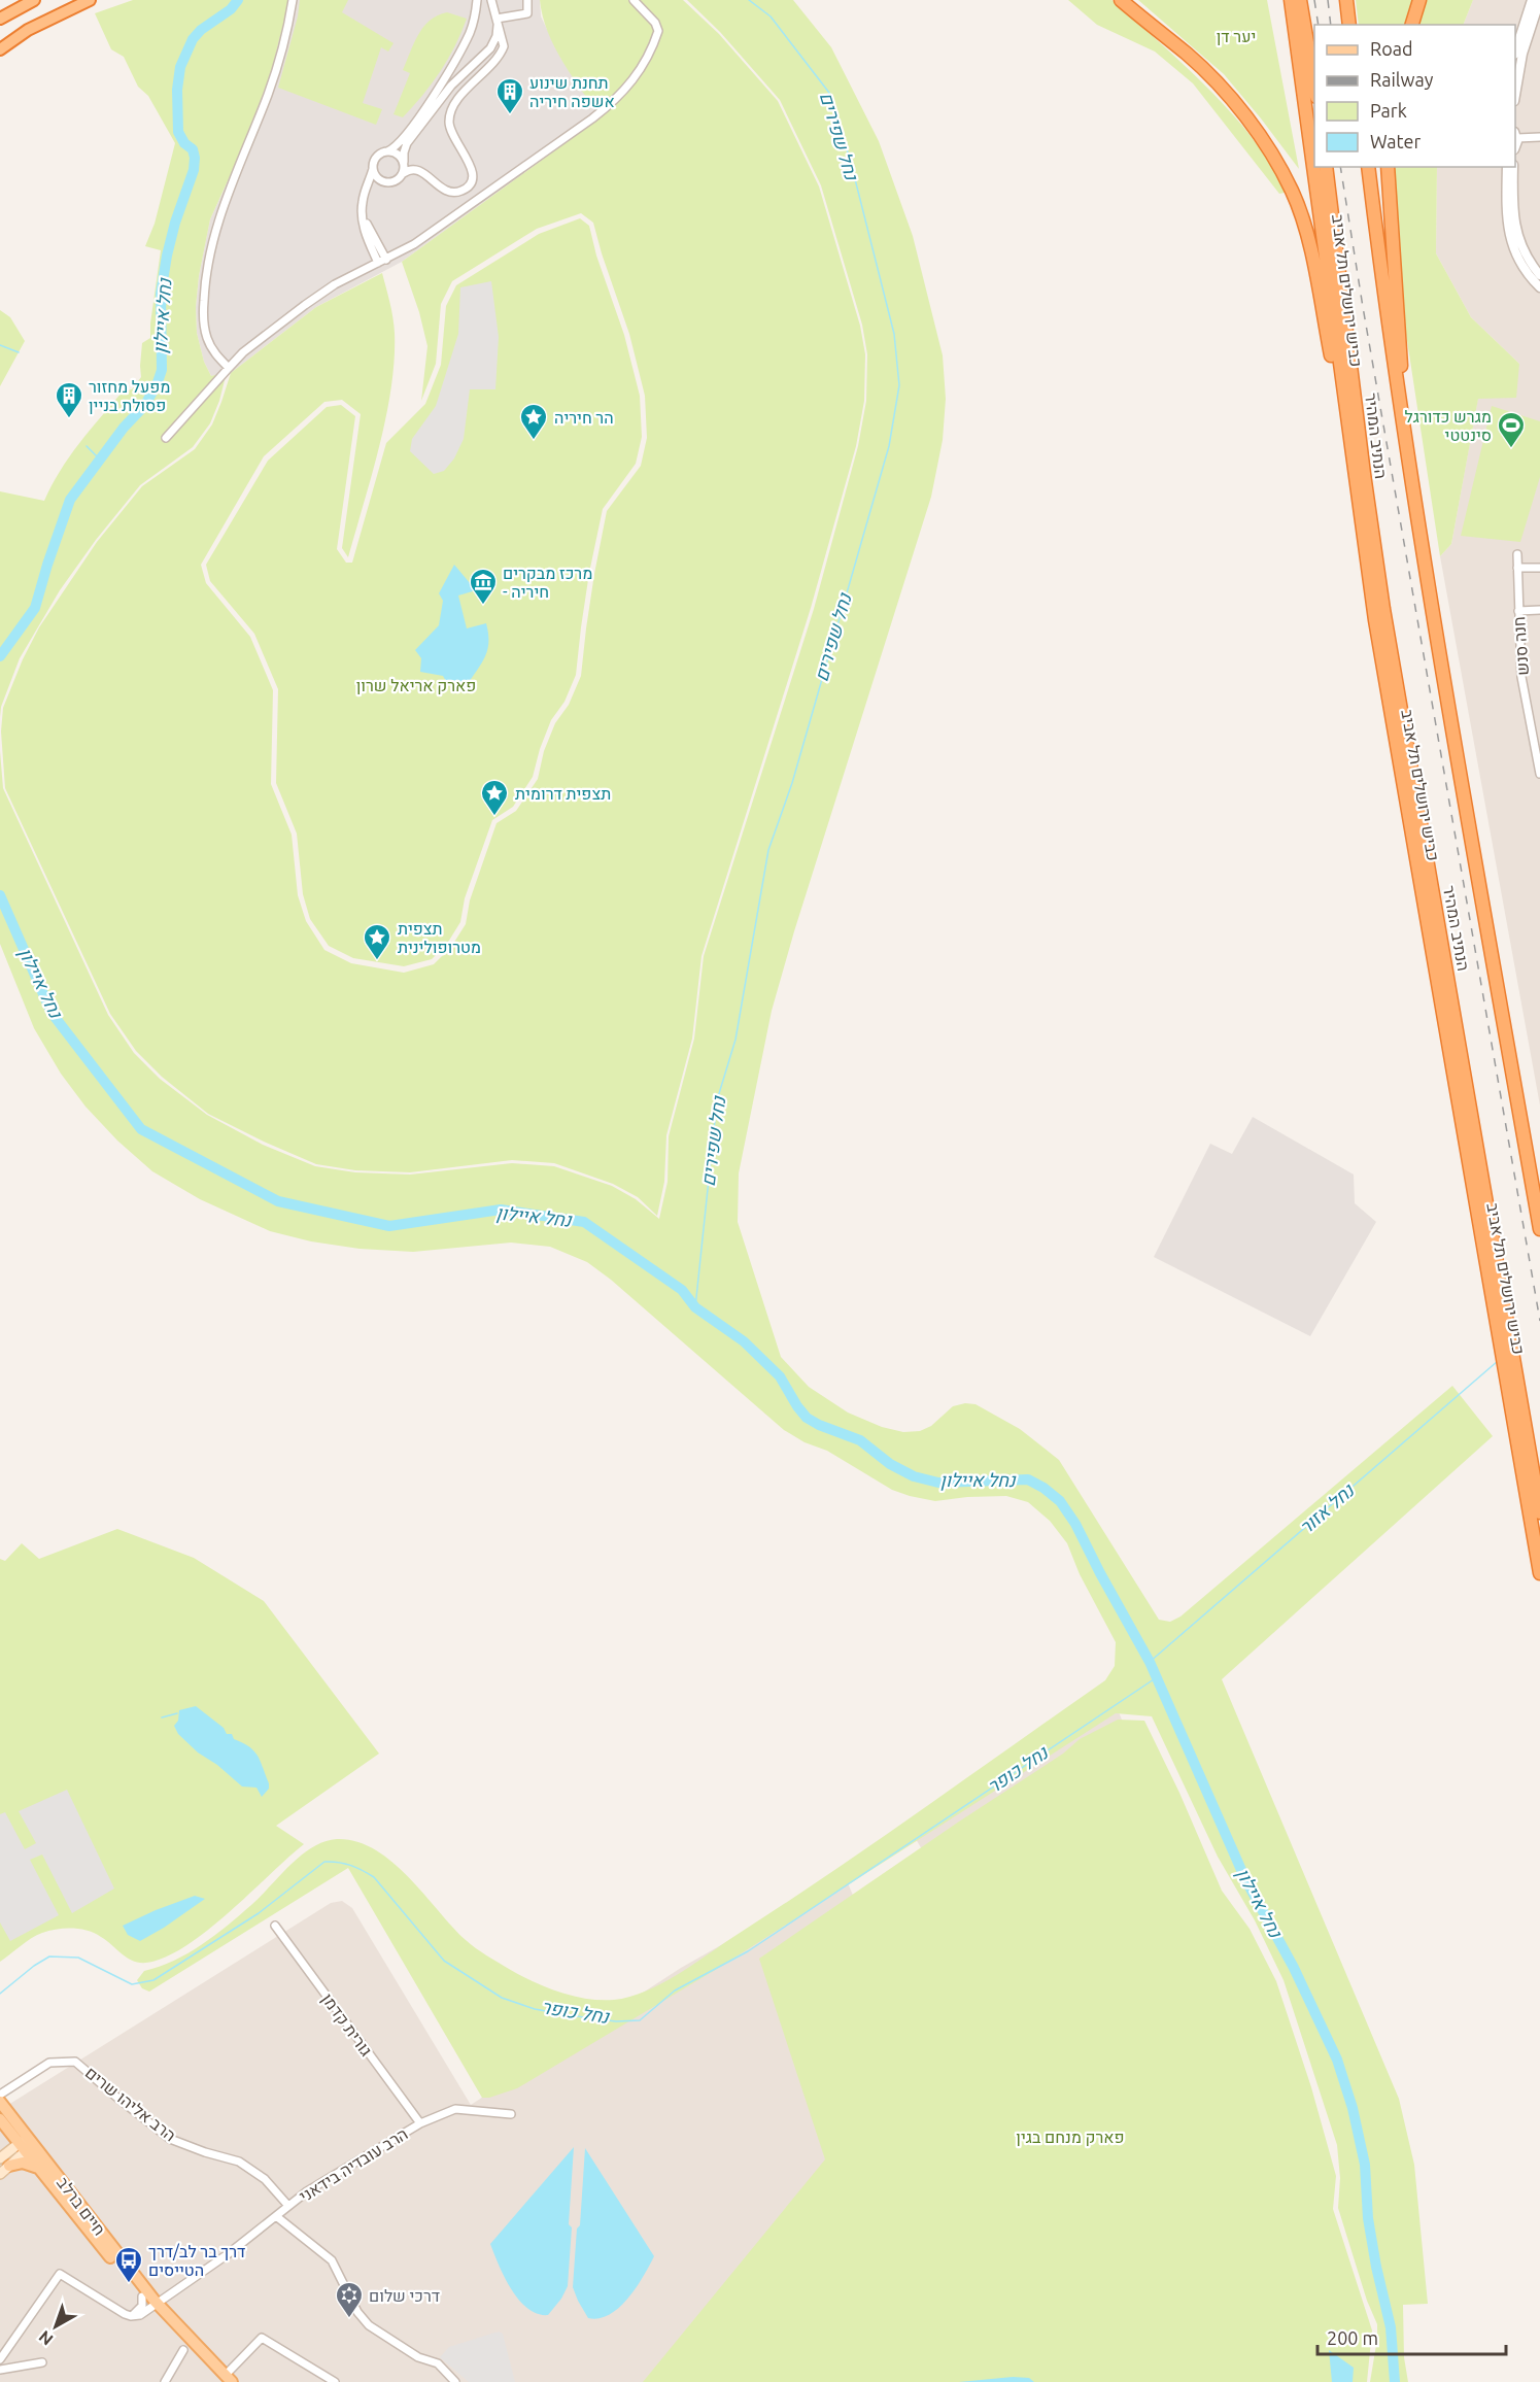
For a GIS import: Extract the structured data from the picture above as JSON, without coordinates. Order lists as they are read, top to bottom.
{
  "streets": {
    "highway": ["כביש ירושלים תל אביב", "הנתיב המהיר"],
    "main road": ["חיים ברלב"],
    "street": [
      "חנה סנש",
      "גורית קדמן",
      "הרב אליהו שרים",
      "הרב עובדיה בידאני"
    ]
  },
  "crossings": [
    ["גורית קדמן", "הרב עובדיה בידאני"],
    ["הרב אליהו שרים", "הרב עובדיה בידאני"],
    ["הרב עובדיה בידאני", "חיים ברלב"]
  ],
  "water": [
    "נחל שפירים",
    "נחל איילון",
    "נחל אזור",
    "נחל כופר"
  ],
  "parks": ["יער דן", "פארק אריאל שרון", "פארק מנחם בגין"],
  "places": {
    "building": ["תחנת שינוע אשפה חיריה", "מפעל מחזור פסולת בניין"],
    "place": ["הר חיריה", "תצפית דרומית", "תצפית מטרופולינית"],
    "sports": ["מגרש כדורגל סינטטי"],
    "museum": ["מרכז מבקרים - חיריה"],
    "bus stop": ["דרך בר לב/דרך הטייסים"],
    "synagogue": ["דרכי שלום"]
  },
  "legend": [
    "Road",
    "Railway",
    "Park",
    "Water"
  ],
  "scale_bar": "200 m",
  "north": "bottom left"
}
